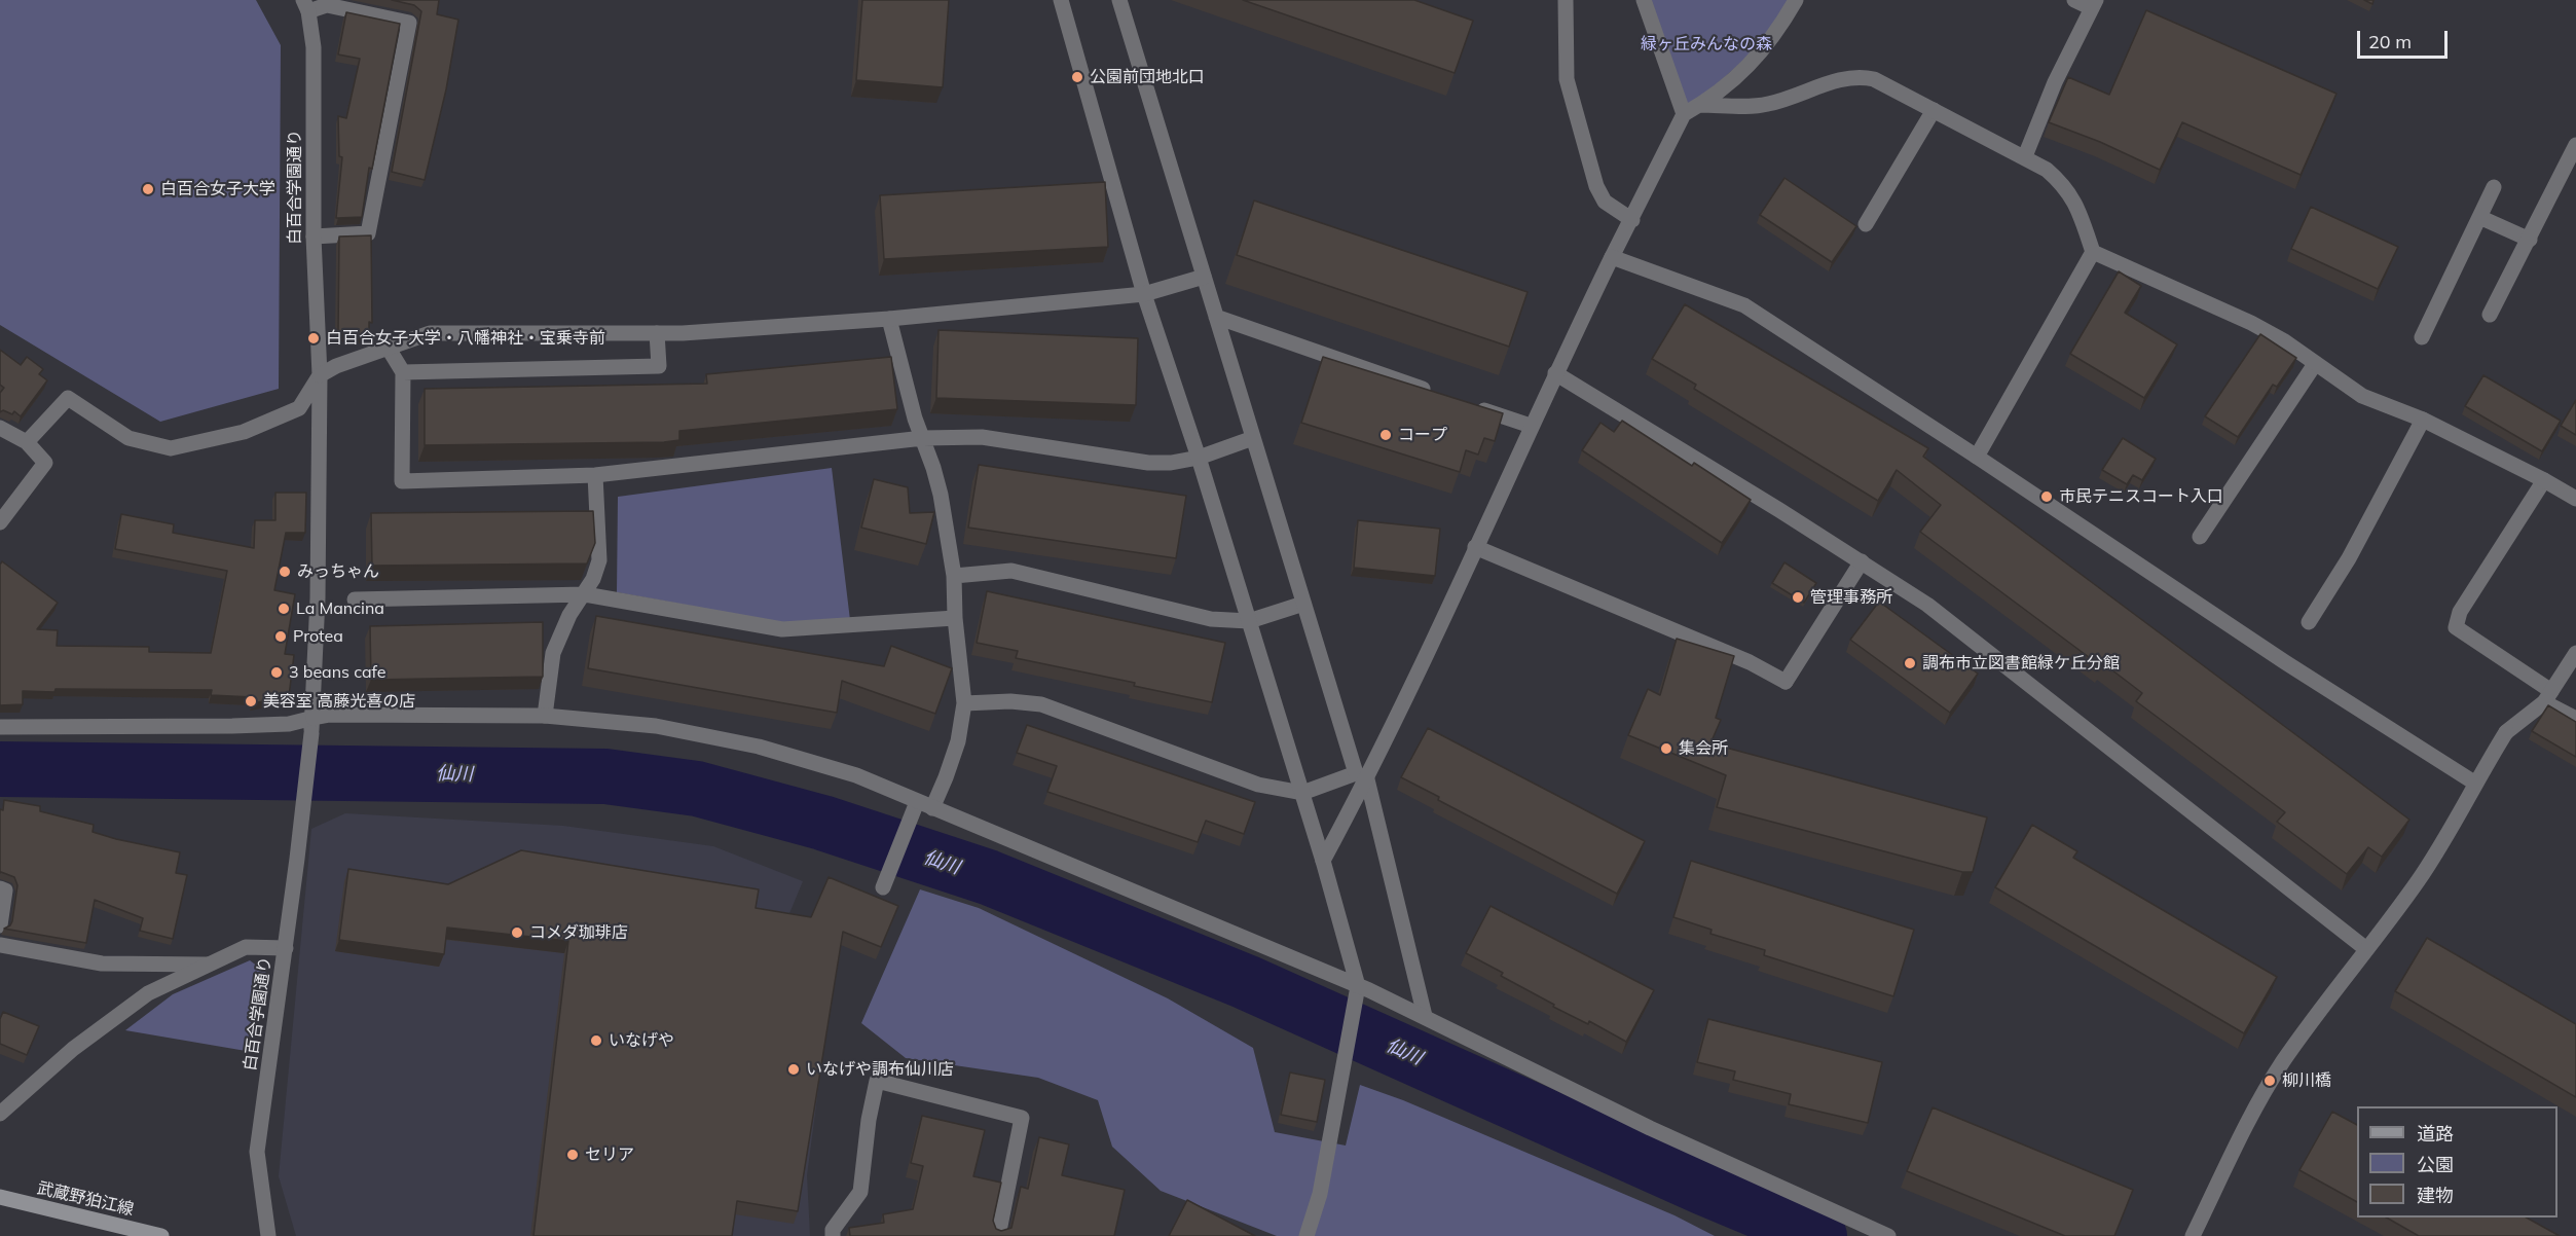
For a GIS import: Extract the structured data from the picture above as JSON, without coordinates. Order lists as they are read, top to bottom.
{
  "streets": {
    "main road": ["武蔵野狛江線"],
    "street": ["白百合学園通り"]
  },
  "water": ["仙川"],
  "parks": ["緑ヶ丘みんなの森"],
  "places": [
    "公園前団地北口",
    "白百合女子大学",
    "白百合女子大学・八幡神社・宝乗寺前",
    "コープ",
    "市民テニスコート入口",
    "みっちゃん",
    "管理事務所",
    "La Mancina",
    "Protea",
    "調布市立図書館緑ケ丘分館",
    "3 beans cafe",
    "美容室 高藤光喜の店",
    "集会所",
    "コメダ珈琲店",
    "いなげや",
    "いなげや調布仙川店",
    "柳川橋",
    "セリア"
  ],
  "legend": ["道路", "公園", "建物"],
  "scale_bar": "20 m"
}
